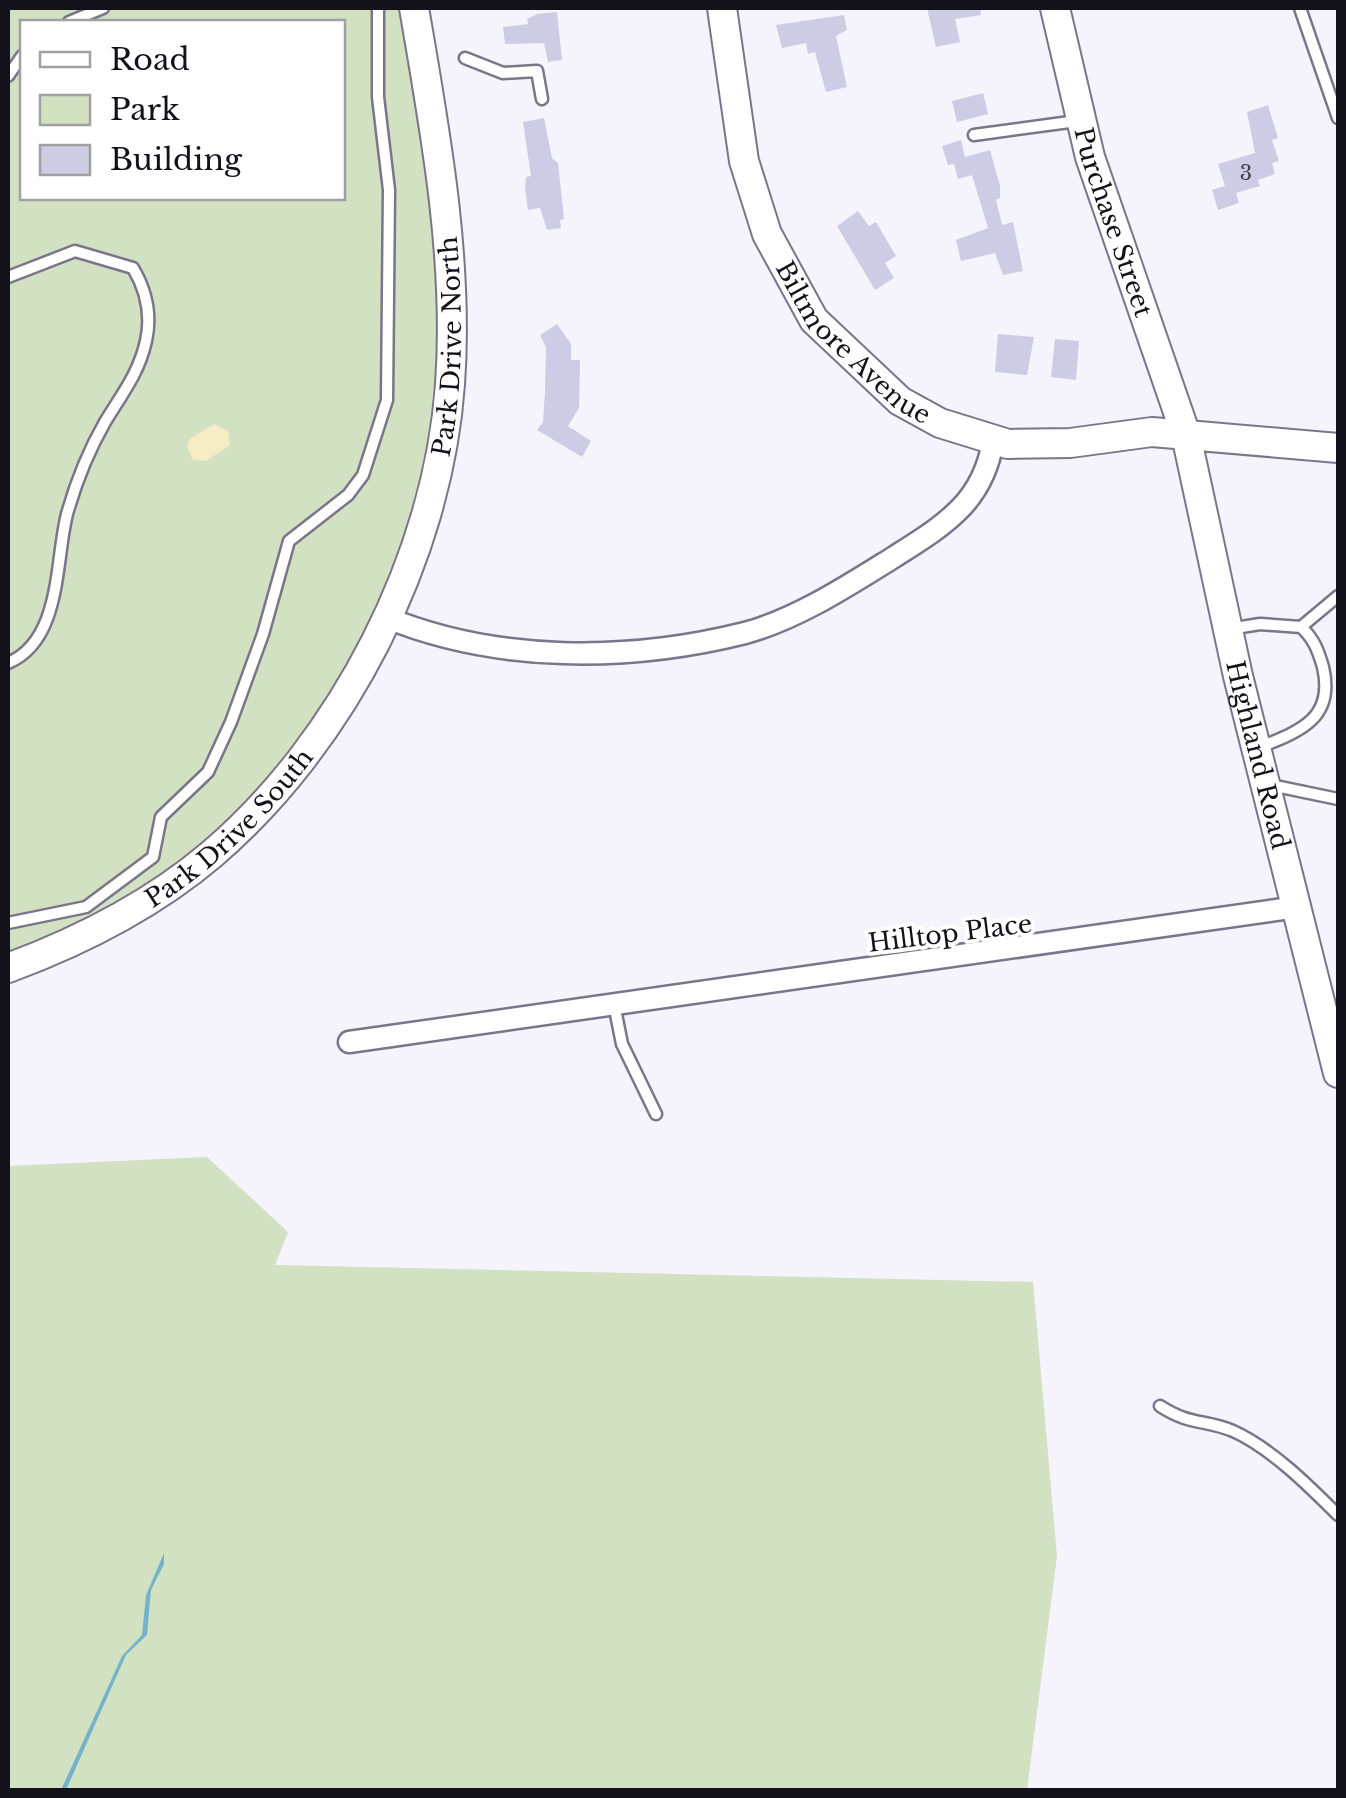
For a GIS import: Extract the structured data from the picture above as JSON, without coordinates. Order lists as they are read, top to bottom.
{
  "streets": {
    "street": [
      "Purchase Street",
      "Biltmore Avenue",
      "Park Drive North",
      "Highland Road",
      "Park Drive South",
      "Hilltop Place"
    ]
  },
  "crossings": [
    ["Purchase Street", "Biltmore Avenue"],
    ["Purchase Street", "Highland Road"],
    ["Biltmore Avenue", "Highland Road"],
    ["Park Drive North", "Park Drive South"],
    ["Highland Road", "Hilltop Place"]
  ],
  "house_numbers": ["3"],
  "legend": ["Road", "Park", "Building"]
}
